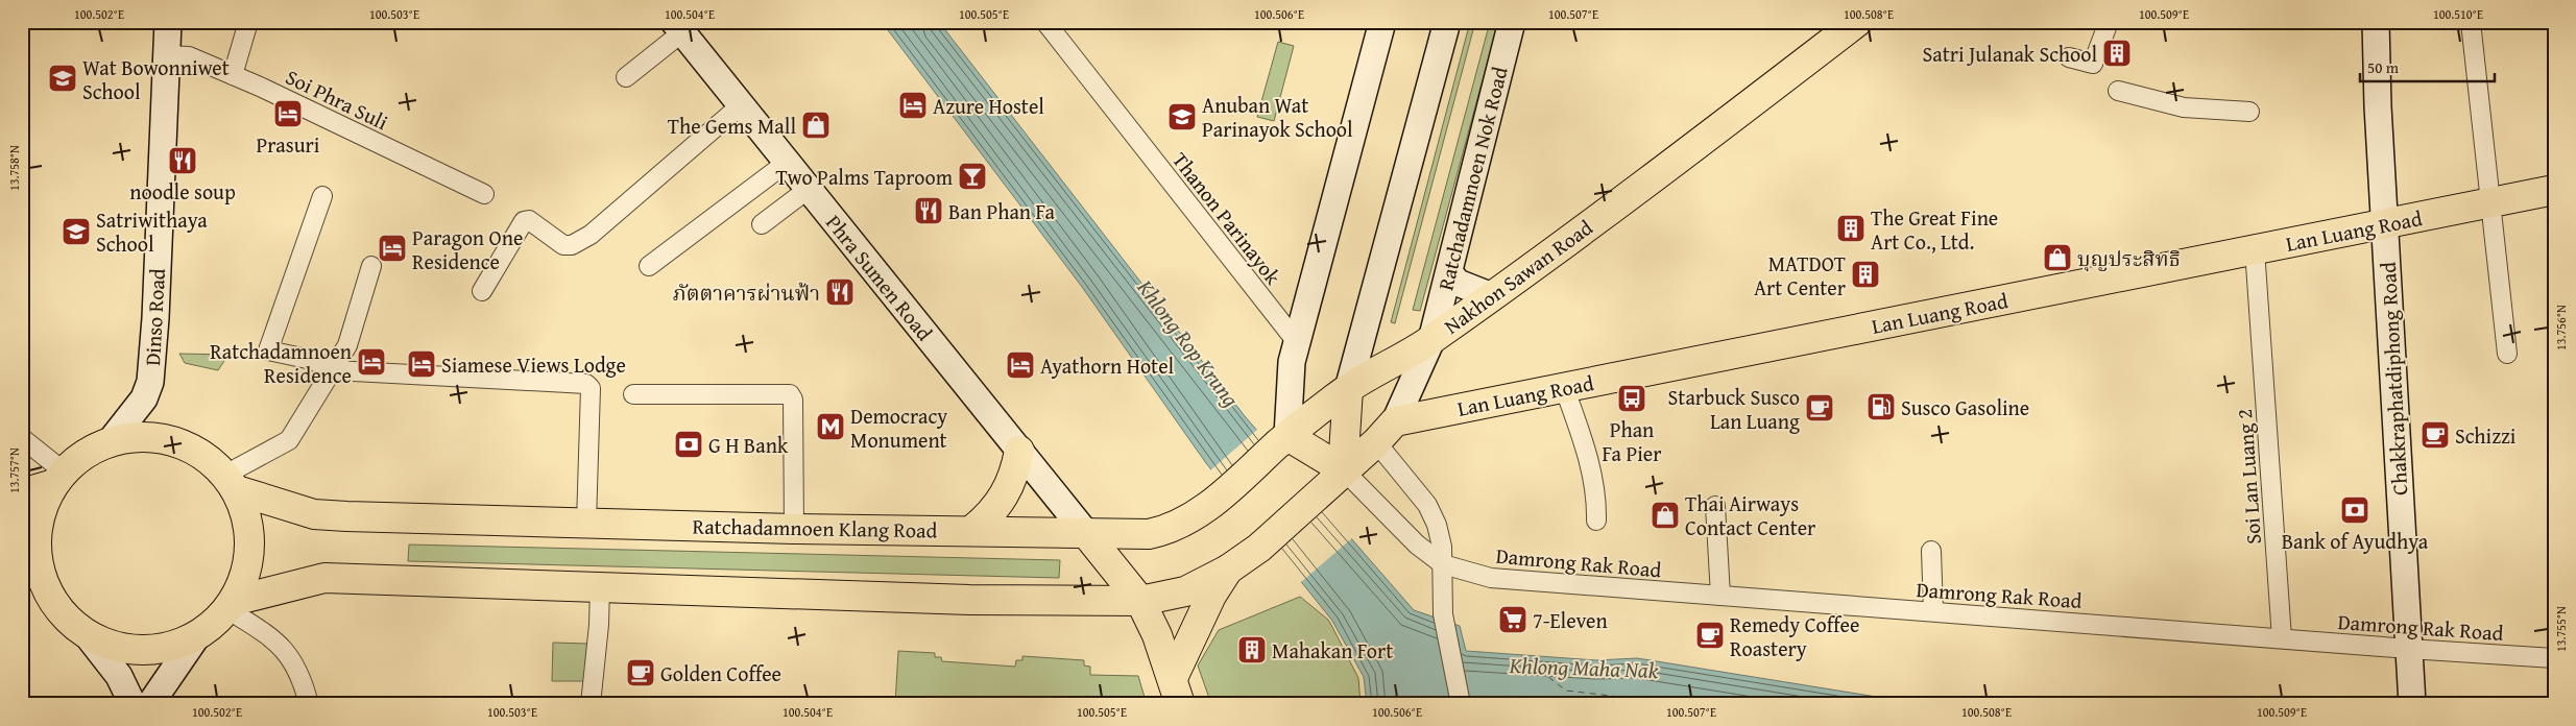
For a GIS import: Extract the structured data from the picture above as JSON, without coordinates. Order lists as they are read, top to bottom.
{
  "streets": {
    "main road": [
      "Ratchadamnoen Nok Road",
      "Lan Luang Road",
      "Nakhon Sawan Road",
      "Phra Sumen Road",
      "Dinso Road",
      "Chakkraphatdiphong Road",
      "Ratchadamnoen Klang Road"
    ],
    "street": [
      "Soi Phra Suli",
      "Thanon Parinayok",
      "Soi Lan Luang 2",
      "Damrong Rak Road"
    ]
  },
  "crossings": [
    ["Soi Phra Suli", "Dinso Road"],
    ["Ratchadamnoen Nok Road", "Lan Luang Road"],
    ["Ratchadamnoen Nok Road", "Nakhon Sawan Road"],
    ["Lan Luang Road", "Chakkraphatdiphong Road"],
    ["Lan Luang Road", "Soi Lan Luang 2"],
    ["Nakhon Sawan Road", "Ratchadamnoen Klang Road"],
    ["Phra Sumen Road", "Ratchadamnoen Klang Road"],
    ["Chakkraphatdiphong Road", "Damrong Rak Road"],
    ["Soi Lan Luang 2", "Damrong Rak Road"]
  ],
  "water": ["Khlong Rop Krung", "Khlong Maha Nak"],
  "places": {
    "building": [
      "Satri Julanak School",
      "The Great Fine Art Co., Ltd.",
      "MATDOT Art Center",
      "Mahakan Fort"
    ],
    "school or university": ["Wat Bowonniwet School", "Anuban Wat Parinayok School", "Satriwithaya School"],
    "hotel": [
      "Azure Hostel",
      "Prasuri",
      "Paragon One Residence",
      "Ratchadamnoen Residence",
      "Siamese Views Lodge",
      "Ayathorn Hotel"
    ],
    "shop": ["The Gems Mall", "บุญประสิทธิ", "Thai Airways Contact Center"],
    "restaurant": ["noodle soup", "Ban Phan Fa", "ภัตตาคารผ่านฟ้า"],
    "bar": ["Two Palms Taproom"],
    "bus stop": ["Phan Fa Pier"],
    "fuel station": ["Susco Gasoline"],
    "cafe": [
      "Starbuck Susco Lan Luang",
      "Schizzi",
      "Remedy Coffee Roastery",
      "Golden Coffee"
    ],
    "metro station": ["Democracy Monument"],
    "bank": ["G H Bank", "Bank of Ayudhya"],
    "supermarket": ["7-Eleven"]
  },
  "scale_bar": "50 m",
  "coordinates": [
    "100.502°E",
    "100.503°E",
    "100.504°E",
    "100.505°E",
    "100.506°E",
    "100.507°E",
    "100.508°E",
    "100.509°E",
    "100.510°E",
    "13.758°N",
    "13.756°N",
    "13.757°N",
    "13.755°N"
  ]
}
